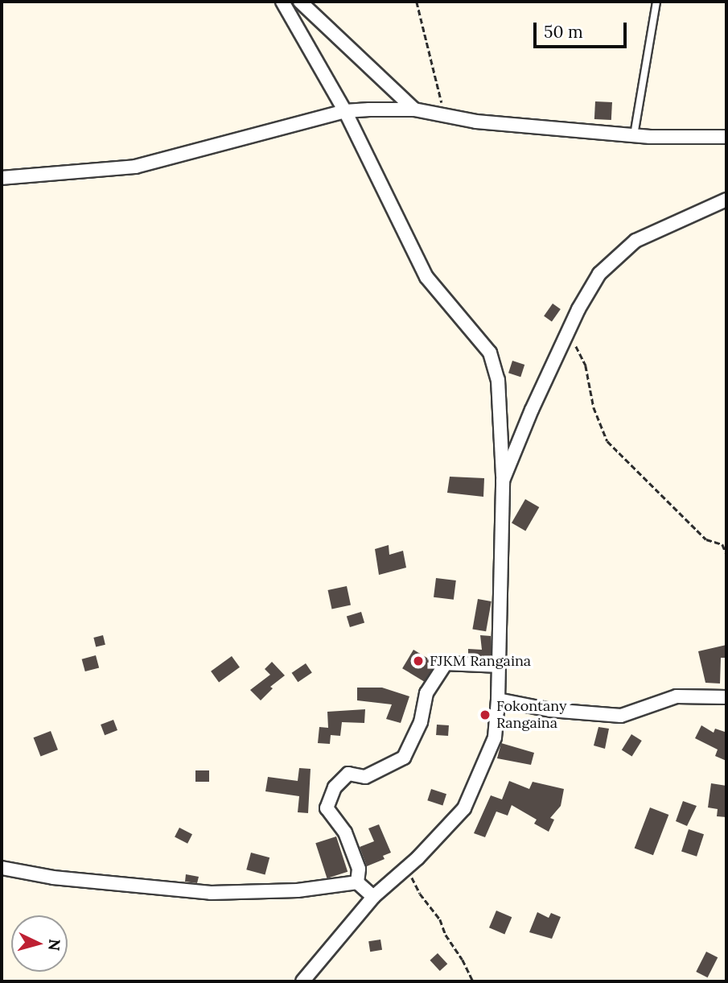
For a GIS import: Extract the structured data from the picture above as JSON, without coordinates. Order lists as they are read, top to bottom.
{
  "places": ["FJKM Rangaina", "Fokontany Rangaina"],
  "scale_bar": "50 m",
  "north": "right"
}
